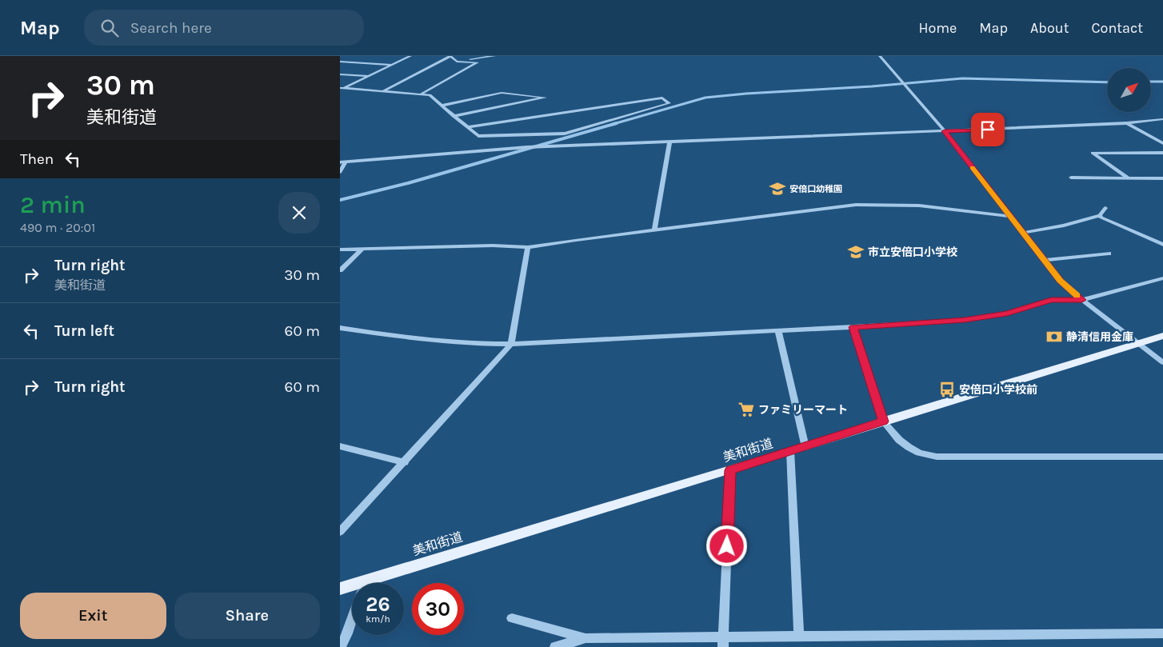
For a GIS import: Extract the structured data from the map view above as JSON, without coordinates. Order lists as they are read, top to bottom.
{
  "streets": {
    "main road": ["美和街道"]
  },
  "places": {
    "school or university": ["安倍口幼稚園", "市立安倍口小学校"],
    "bank": ["静清信用金庫"],
    "bus stop": ["安倍口小学校前"],
    "supermarket": ["ファミリーマート"]
  },
  "north": "top right",
  "page": {
    "header": "Map",
    "search": "Search here",
    "nav": [
      "Home",
      "Map",
      "About",
      "Contact"
    ],
    "turn": ["30 m", "美和街道"],
    "then": "Then",
    "heading": ["2 min", "490 m · 20:01"],
    "list": [
      {
        "name": "Turn right",
        "note": "美和街道",
        "value": "30 m"
      },
      {
        "name": "Turn left",
        "value": "60 m"
      },
      {
        "name": "Turn right",
        "value": "60 m"
      }
    ],
    "speed": "26 km/h",
    "limit": "30",
    "buttons": ["Exit", "Share"]
  }
}
